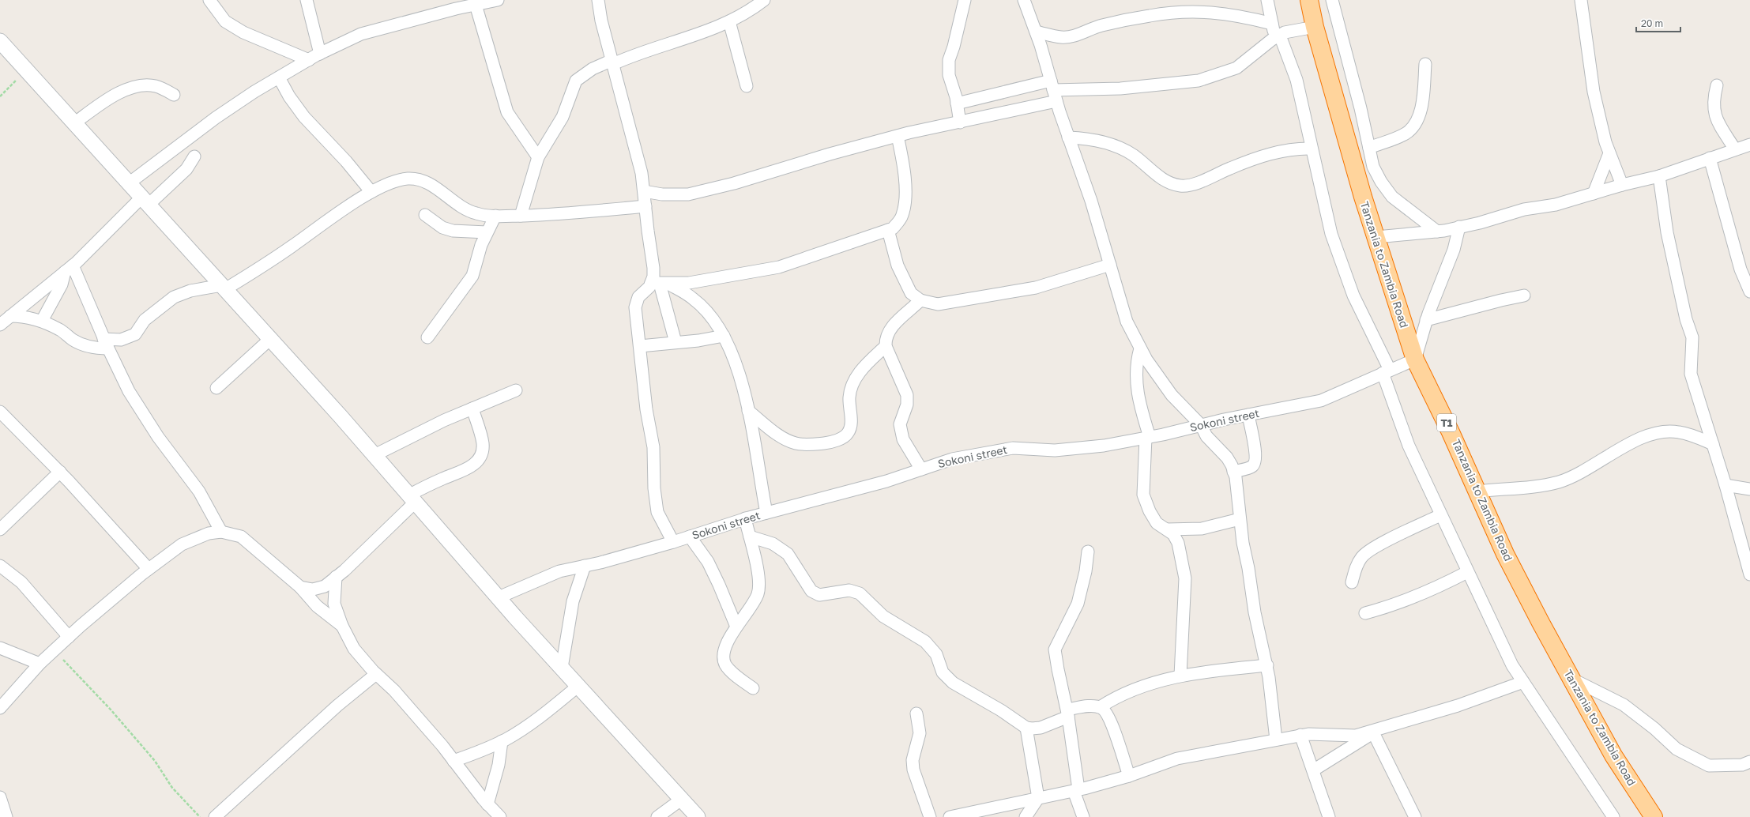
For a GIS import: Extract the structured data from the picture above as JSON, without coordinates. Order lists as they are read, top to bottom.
{
  "streets": {
    "highway": ["Tanzania to Zambia Road", "T1"],
    "street": ["Sokoni street"]
  },
  "crossings": [
    ["Tanzania to Zambia Road", "Sokoni street"]
  ],
  "scale_bar": "20 m"
}
